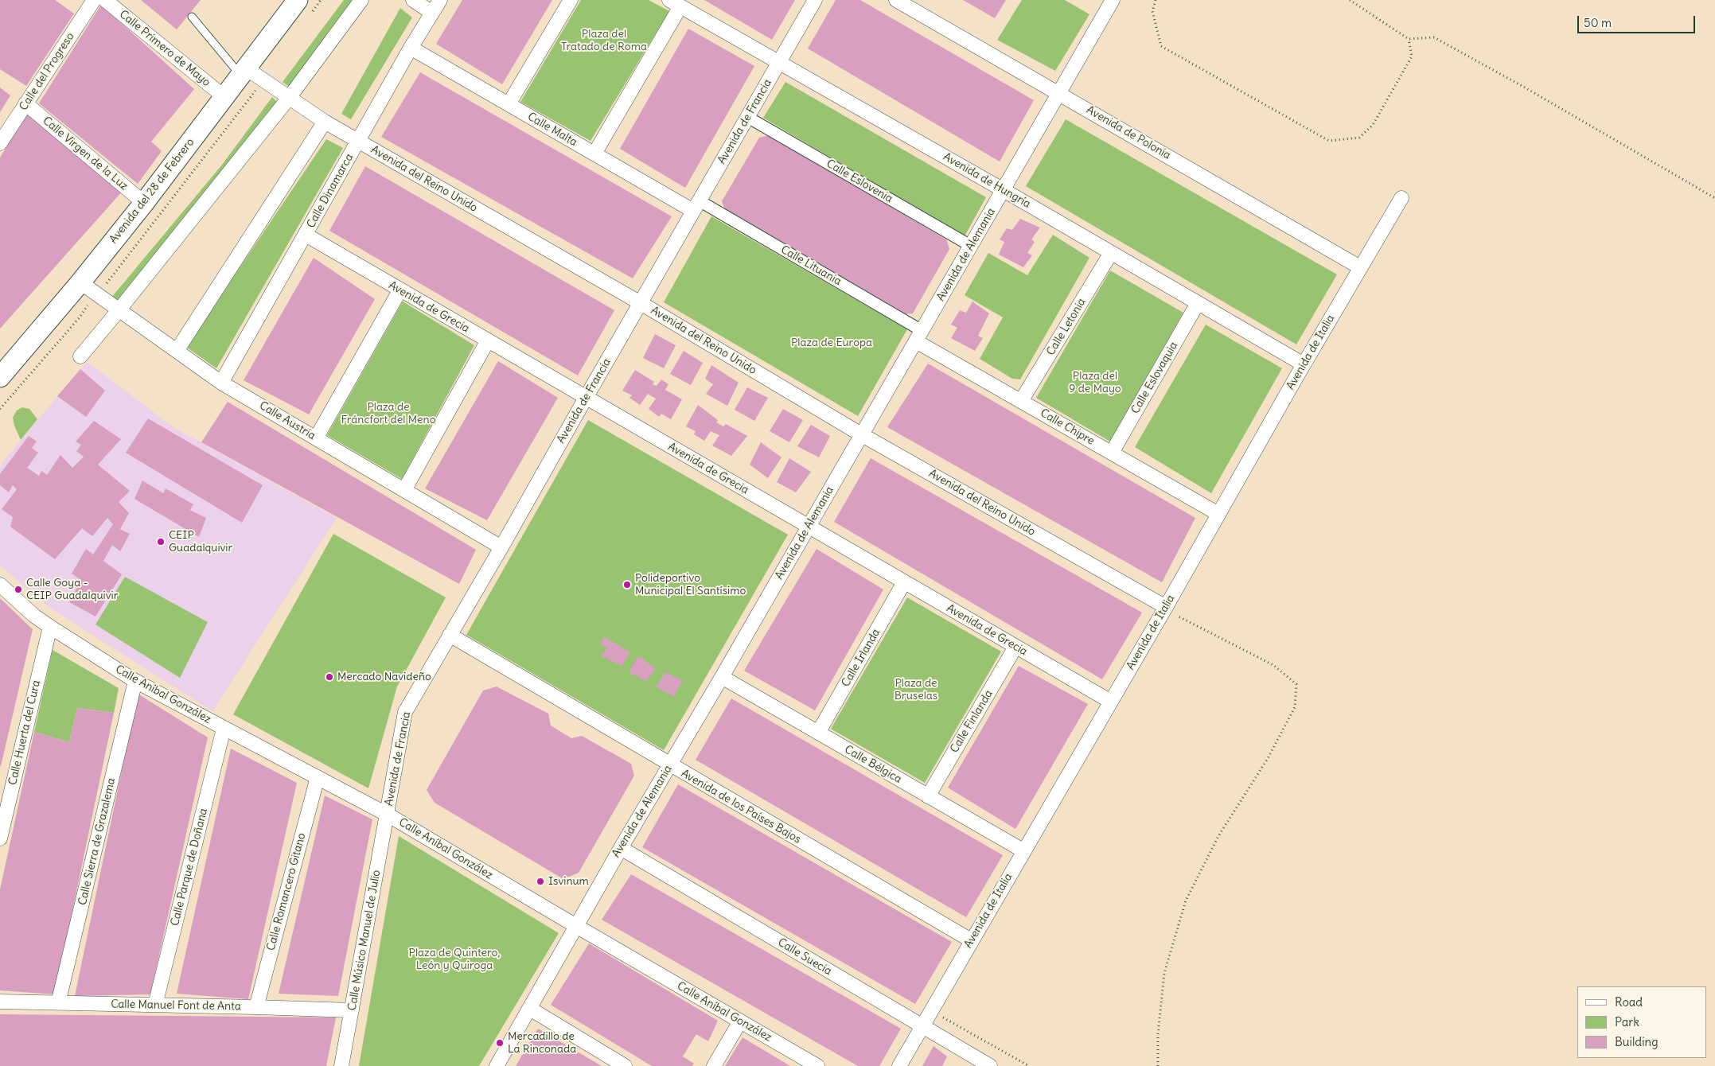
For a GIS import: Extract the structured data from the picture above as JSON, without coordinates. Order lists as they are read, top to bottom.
{
  "streets": {
    "main road": ["Avenida del 28 de Febrero"],
    "street": [
      "Calle Primero de Mayo",
      "Calle del Progreso",
      "Avenida de Francia",
      "Calle Malta",
      "Avenida de Polonia",
      "Calle Virgen de la Luz",
      "Avenida del Reino Unido",
      "Avenida de Hungría",
      "Calle Eslovenia",
      "Calle Dinamarca",
      "Avenida de Alemania",
      "Calle Lituania",
      "Avenida de Grecia",
      "Calle Letonia",
      "Avenida de Italia",
      "Calle Eslovaquia",
      "Calle Austria",
      "Calle Chipre",
      "Calle Irlanda",
      "Calle Aníbal González",
      "Calle Finlanda",
      "Calle Huerta del Cura",
      "Calle Bélgica",
      "Avenida de los Países Bajos",
      "Calle Sierra de Grazalema",
      "Calle Parque de Doñana",
      "Calle Romancero Gitano",
      "Calle Músico Manuel de Julio",
      "Calle Suecia",
      "Calle Manuel Font de Anta"
    ]
  },
  "crossings": [
    ["Calle Primero de Mayo", "Avenida del 28 de Febrero"],
    ["Calle del Progreso", "Calle Virgen de la Luz"],
    ["Avenida de Francia", "Calle Malta"],
    ["Avenida de Francia", "Avenida del Reino Unido"],
    ["Avenida de Francia", "Avenida de Hungría"],
    ["Avenida de Francia", "Calle Eslovenia"],
    ["Avenida de Francia", "Calle Lituania"],
    ["Avenida de Francia", "Avenida de Grecia"],
    ["Avenida de Francia", "Calle Austria"],
    ["Avenida de Francia", "Calle Aníbal González"],
    ["Avenida de Francia", "Avenida de los Países Bajos"],
    ["Avenida de Francia", "Calle Músico Manuel de Julio"],
    ["Calle Malta", "Calle Dinamarca"],
    ["Calle Malta", "Calle Lituania"],
    ["Avenida de Polonia", "Avenida de Alemania"],
    ["Avenida de Polonia", "Avenida de Italia"],
    ["Calle Virgen de la Luz", "Avenida del 28 de Febrero"],
    ["Avenida del Reino Unido", "Avenida del 28 de Febrero"],
    ["Avenida del Reino Unido", "Calle Dinamarca"],
    ["Avenida del Reino Unido", "Avenida de Alemania"],
    ["Avenida del Reino Unido", "Avenida de Italia"],
    ["Avenida de Hungría", "Avenida de Alemania"],
    ["Avenida de Hungría", "Calle Letonia"],
    ["Avenida de Hungría", "Avenida de Italia"],
    ["Avenida de Hungría", "Calle Eslovaquia"],
    ["Calle Eslovenia", "Avenida de Alemania"],
    ["Avenida del 28 de Febrero", "Calle Austria"],
    ["Calle Dinamarca", "Avenida de Grecia"],
    ["Calle Dinamarca", "Calle Austria"],
    ["Avenida de Alemania", "Calle Lituania"],
    ["Avenida de Alemania", "Avenida de Grecia"],
    ["Avenida de Alemania", "Calle Chipre"],
    ["Avenida de Alemania", "Calle Aníbal González"],
    ["Avenida de Alemania", "Calle Bélgica"],
    ["Avenida de Alemania", "Avenida de los Países Bajos"],
    ["Avenida de Alemania", "Calle Suecia"],
    ["Calle Lituania", "Calle Chipre"],
    ["Avenida de Grecia", "Avenida de Italia"],
    ["Avenida de Grecia", "Calle Irlanda"],
    ["Avenida de Grecia", "Calle Finlanda"],
    ["Calle Letonia", "Calle Chipre"],
    ["Avenida de Italia", "Calle Chipre"],
    ["Avenida de Italia", "Calle Bélgica"],
    ["Avenida de Italia", "Avenida de los Países Bajos"],
    ["Avenida de Italia", "Calle Suecia"],
    ["Calle Eslovaquia", "Calle Chipre"],
    ["Calle Irlanda", "Calle Bélgica"],
    ["Calle Aníbal González", "Calle Huerta del Cura"],
    ["Calle Aníbal González", "Calle Sierra de Grazalema"],
    ["Calle Aníbal González", "Calle Parque de Doñana"],
    ["Calle Aníbal González", "Calle Romancero Gitano"],
    ["Calle Aníbal González", "Calle Músico Manuel de Julio"],
    ["Calle Finlanda", "Calle Bélgica"],
    ["Calle Sierra de Grazalema", "Calle Manuel Font de Anta"],
    ["Calle Parque de Doñana", "Calle Manuel Font de Anta"],
    ["Calle Romancero Gitano", "Calle Manuel Font de Anta"],
    ["Calle Músico Manuel de Julio", "Calle Manuel Font de Anta"]
  ],
  "parks": [
    "Plaza del Tratado de Roma",
    "Plaza de Europa",
    "Plaza del 9 de Mayo",
    "Plaza de Fráncfort del Meno",
    "Plaza de Bruselas",
    "Plaza de Quintero, León y Quiroga"
  ],
  "places": [
    "CEIP Guadalquivir",
    "Polideportivo Municipal El Santísimo",
    "Calle Goya - CEIP Guadalquivir",
    "Mercado Navideño",
    "Isvinum",
    "Mercadillo de La Rinconada"
  ],
  "legend": ["Road", "Park", "Building"],
  "scale_bar": "50 m"
}
